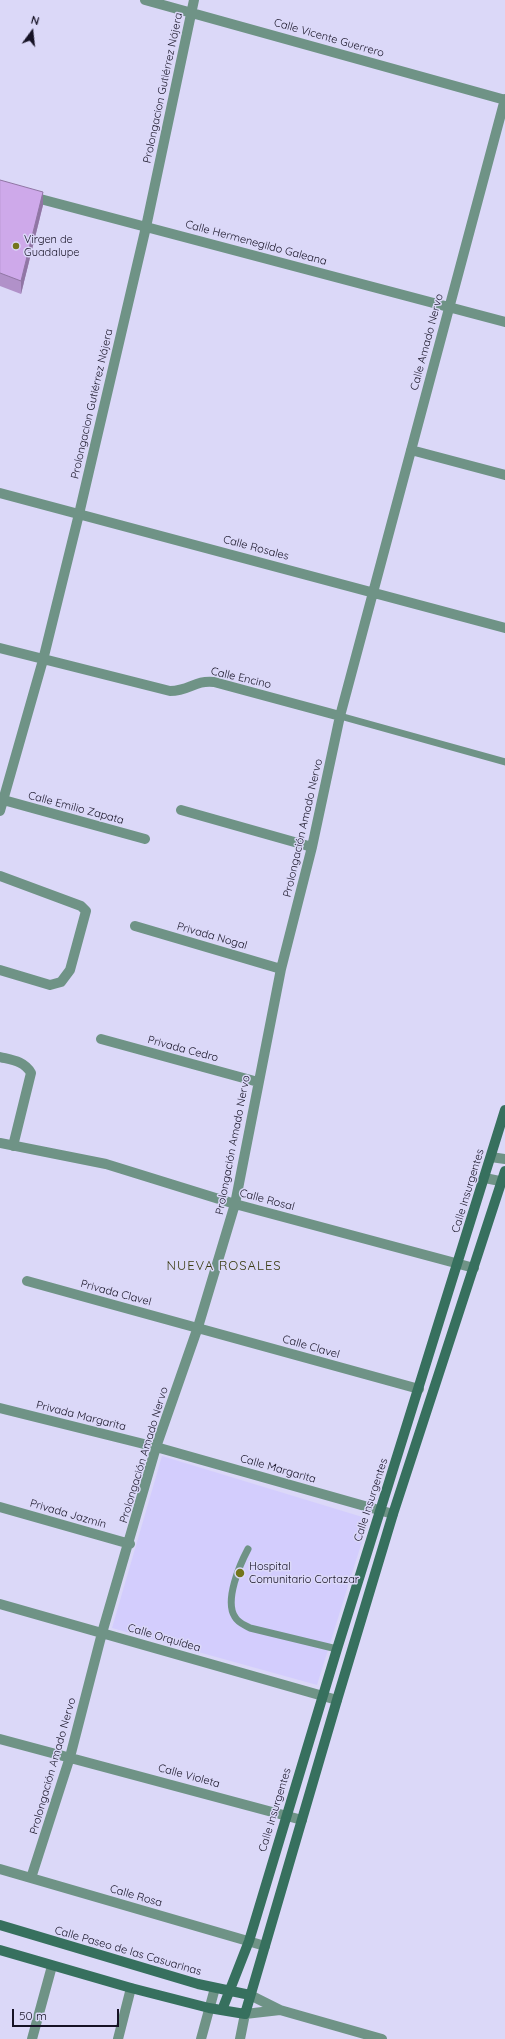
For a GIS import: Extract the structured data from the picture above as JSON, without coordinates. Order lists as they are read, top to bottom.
{
  "streets": {
    "main road": ["Calle Insurgentes", "Calle Paseo de las Casuarinas"],
    "street": [
      "Calle Vicente Guerrero",
      "Prolongacion Gutiérrez Nájera",
      "Calle Hermenegildo Galeana",
      "Calle Amado Nervo",
      "Calle Rosales",
      "Calle Encino",
      "Calle Emilio Zapata",
      "Prolongación Amado Nervo",
      "Privada Nogal",
      "Privada Cedro",
      "Calle Rosal",
      "Privada Clavel",
      "Calle Clavel",
      "Privada Margarita",
      "Calle Margarita",
      "Privada Jazmín",
      "Calle Orquídea",
      "Calle Violeta",
      "Calle Rosa"
    ]
  },
  "crossings": [
    ["Calle Vicente Guerrero", "Prolongacion Gutiérrez Nájera"],
    ["Calle Vicente Guerrero", "Calle Amado Nervo"],
    ["Prolongacion Gutiérrez Nájera", "Calle Hermenegildo Galeana"],
    ["Prolongacion Gutiérrez Nájera", "Calle Rosales"],
    ["Prolongacion Gutiérrez Nájera", "Calle Encino"],
    ["Prolongacion Gutiérrez Nájera", "Calle Emilio Zapata"],
    ["Calle Hermenegildo Galeana", "Calle Amado Nervo"],
    ["Calle Amado Nervo", "Calle Rosales"],
    ["Calle Amado Nervo", "Prolongación Amado Nervo"],
    ["Calle Rosales", "Prolongación Amado Nervo"],
    ["Calle Encino", "Prolongación Amado Nervo"],
    ["Prolongación Amado Nervo", "Privada Nogal"],
    ["Prolongación Amado Nervo", "Privada Cedro"],
    ["Prolongación Amado Nervo", "Calle Rosal"],
    ["Prolongación Amado Nervo", "Privada Clavel"],
    ["Prolongación Amado Nervo", "Calle Clavel"],
    ["Prolongación Amado Nervo", "Privada Margarita"],
    ["Prolongación Amado Nervo", "Calle Margarita"],
    ["Prolongación Amado Nervo", "Privada Jazmín"],
    ["Prolongación Amado Nervo", "Calle Orquídea"],
    ["Prolongación Amado Nervo", "Calle Violeta"],
    ["Prolongación Amado Nervo", "Calle Rosa"],
    ["Calle Insurgentes", "Calle Rosal"],
    ["Calle Insurgentes", "Calle Clavel"],
    ["Calle Insurgentes", "Calle Margarita"],
    ["Calle Insurgentes", "Calle Orquídea"],
    ["Calle Insurgentes", "Calle Violeta"],
    ["Calle Insurgentes", "Calle Rosa"],
    ["Calle Insurgentes", "Calle Paseo de las Casuarinas"],
    ["Privada Clavel", "Calle Clavel"],
    ["Privada Margarita", "Calle Margarita"]
  ],
  "districts": ["NUEVA ROSALES"],
  "places": ["Virgen de Guadalupe", "Hospital Comunitario Cortazar"],
  "scale_bar": "50 m",
  "north": "top"
}
